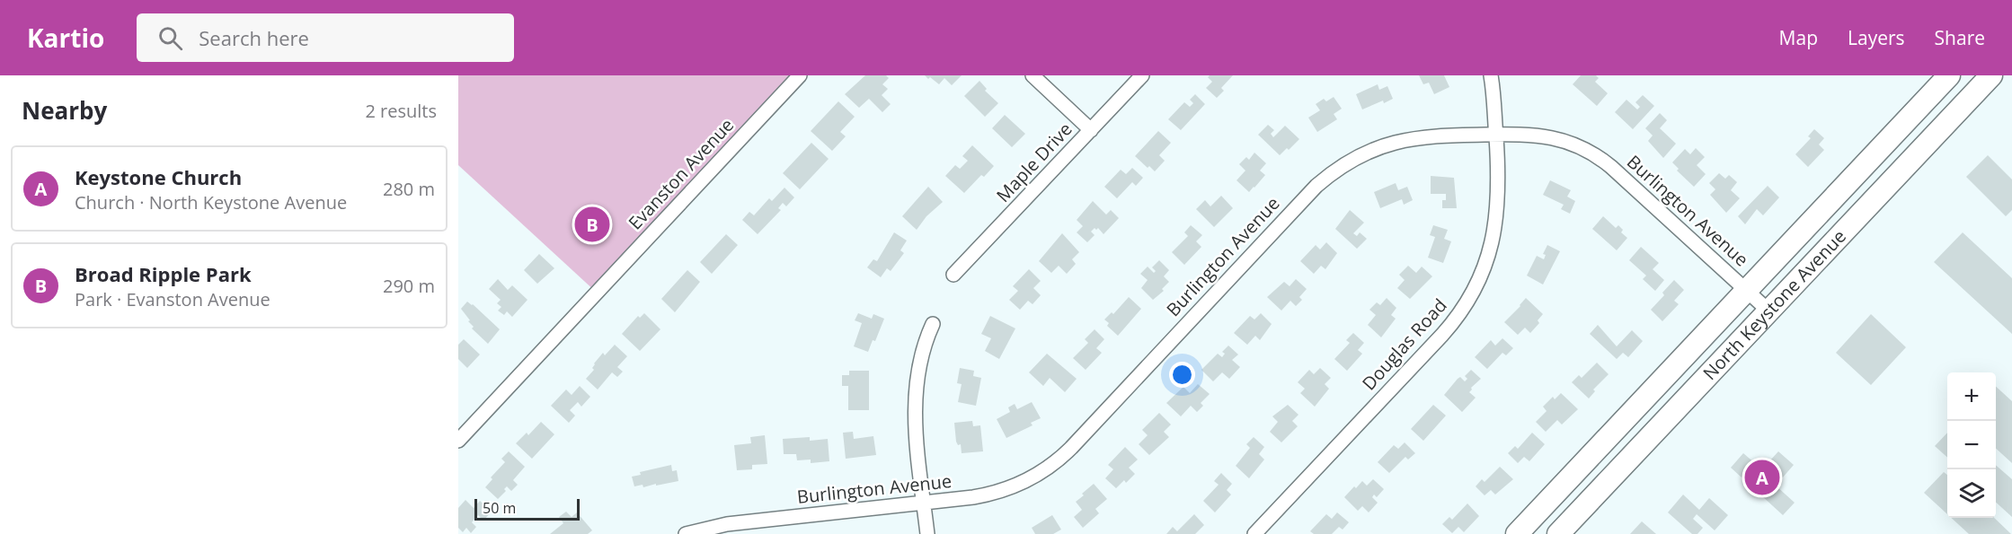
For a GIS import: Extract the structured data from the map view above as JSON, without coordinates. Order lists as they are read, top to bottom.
{
  "streets": {
    "main road": ["North Keystone Avenue"],
    "street": [
      "Maple Drive",
      "Evanston Avenue",
      "Burlington Avenue",
      "Douglas Road"
    ]
  },
  "crossings": [
    ["Burlington Avenue", "North Keystone Avenue"],
    ["Burlington Avenue", "Douglas Road"]
  ],
  "scale_bar": "50 m",
  "page": {
    "header": "Kartio",
    "search": "Search here",
    "nav": ["Map", "Layers", "Share"],
    "heading": ["Nearby", "2 results"],
    "list": [
      {
        "mark": "A",
        "name": "Keystone Church",
        "note": "Church · North Keystone Avenue",
        "value": "280 m"
      },
      {
        "mark": "B",
        "name": "Broad Ripple Park",
        "note": "Park · Evanston Avenue",
        "value": "290 m"
      }
    ],
    "pins": ["B", "A"],
    "map_buttons": ["+", "−"],
    "scale": "50 m"
  }
}
